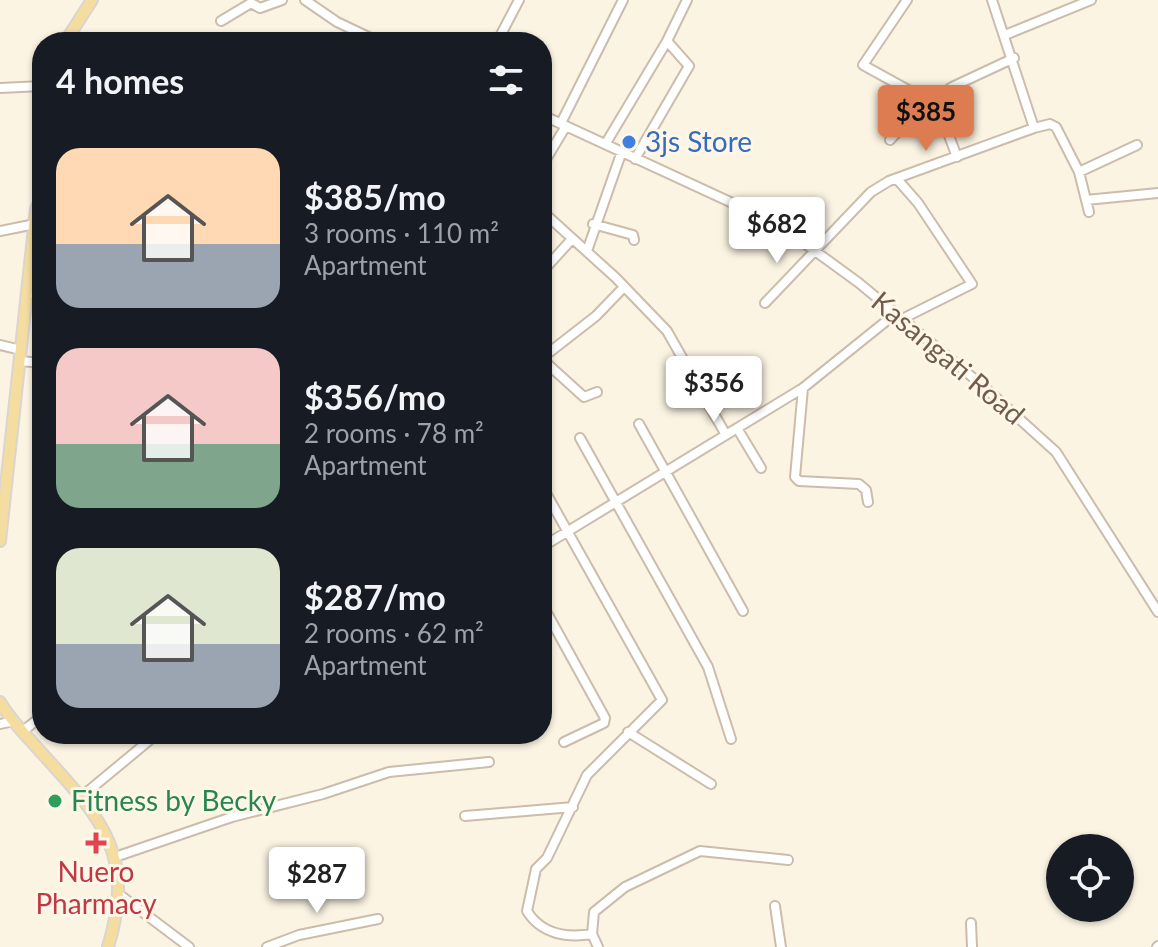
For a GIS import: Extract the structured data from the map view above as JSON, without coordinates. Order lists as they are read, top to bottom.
{
  "streets": {
    "street": ["Kasangati Road"]
  },
  "places": {
    "other": ["3js Store", "Fitness by Becky"],
    "health": ["Nuero Pharmacy"]
  },
  "page": {
    "heading": "4 homes",
    "price": [
      "$385",
      "$682",
      "$356",
      "$287"
    ],
    "list": [
      {
        "name": "$385/mo",
        "note": "3 rooms · 110 m² · Apartment"
      },
      {
        "name": "$356/mo",
        "note": "2 rooms · 78 m² · Apartment"
      },
      {
        "name": "$287/mo",
        "note": "2 rooms · 62 m² · Apartment"
      }
    ]
  }
}
